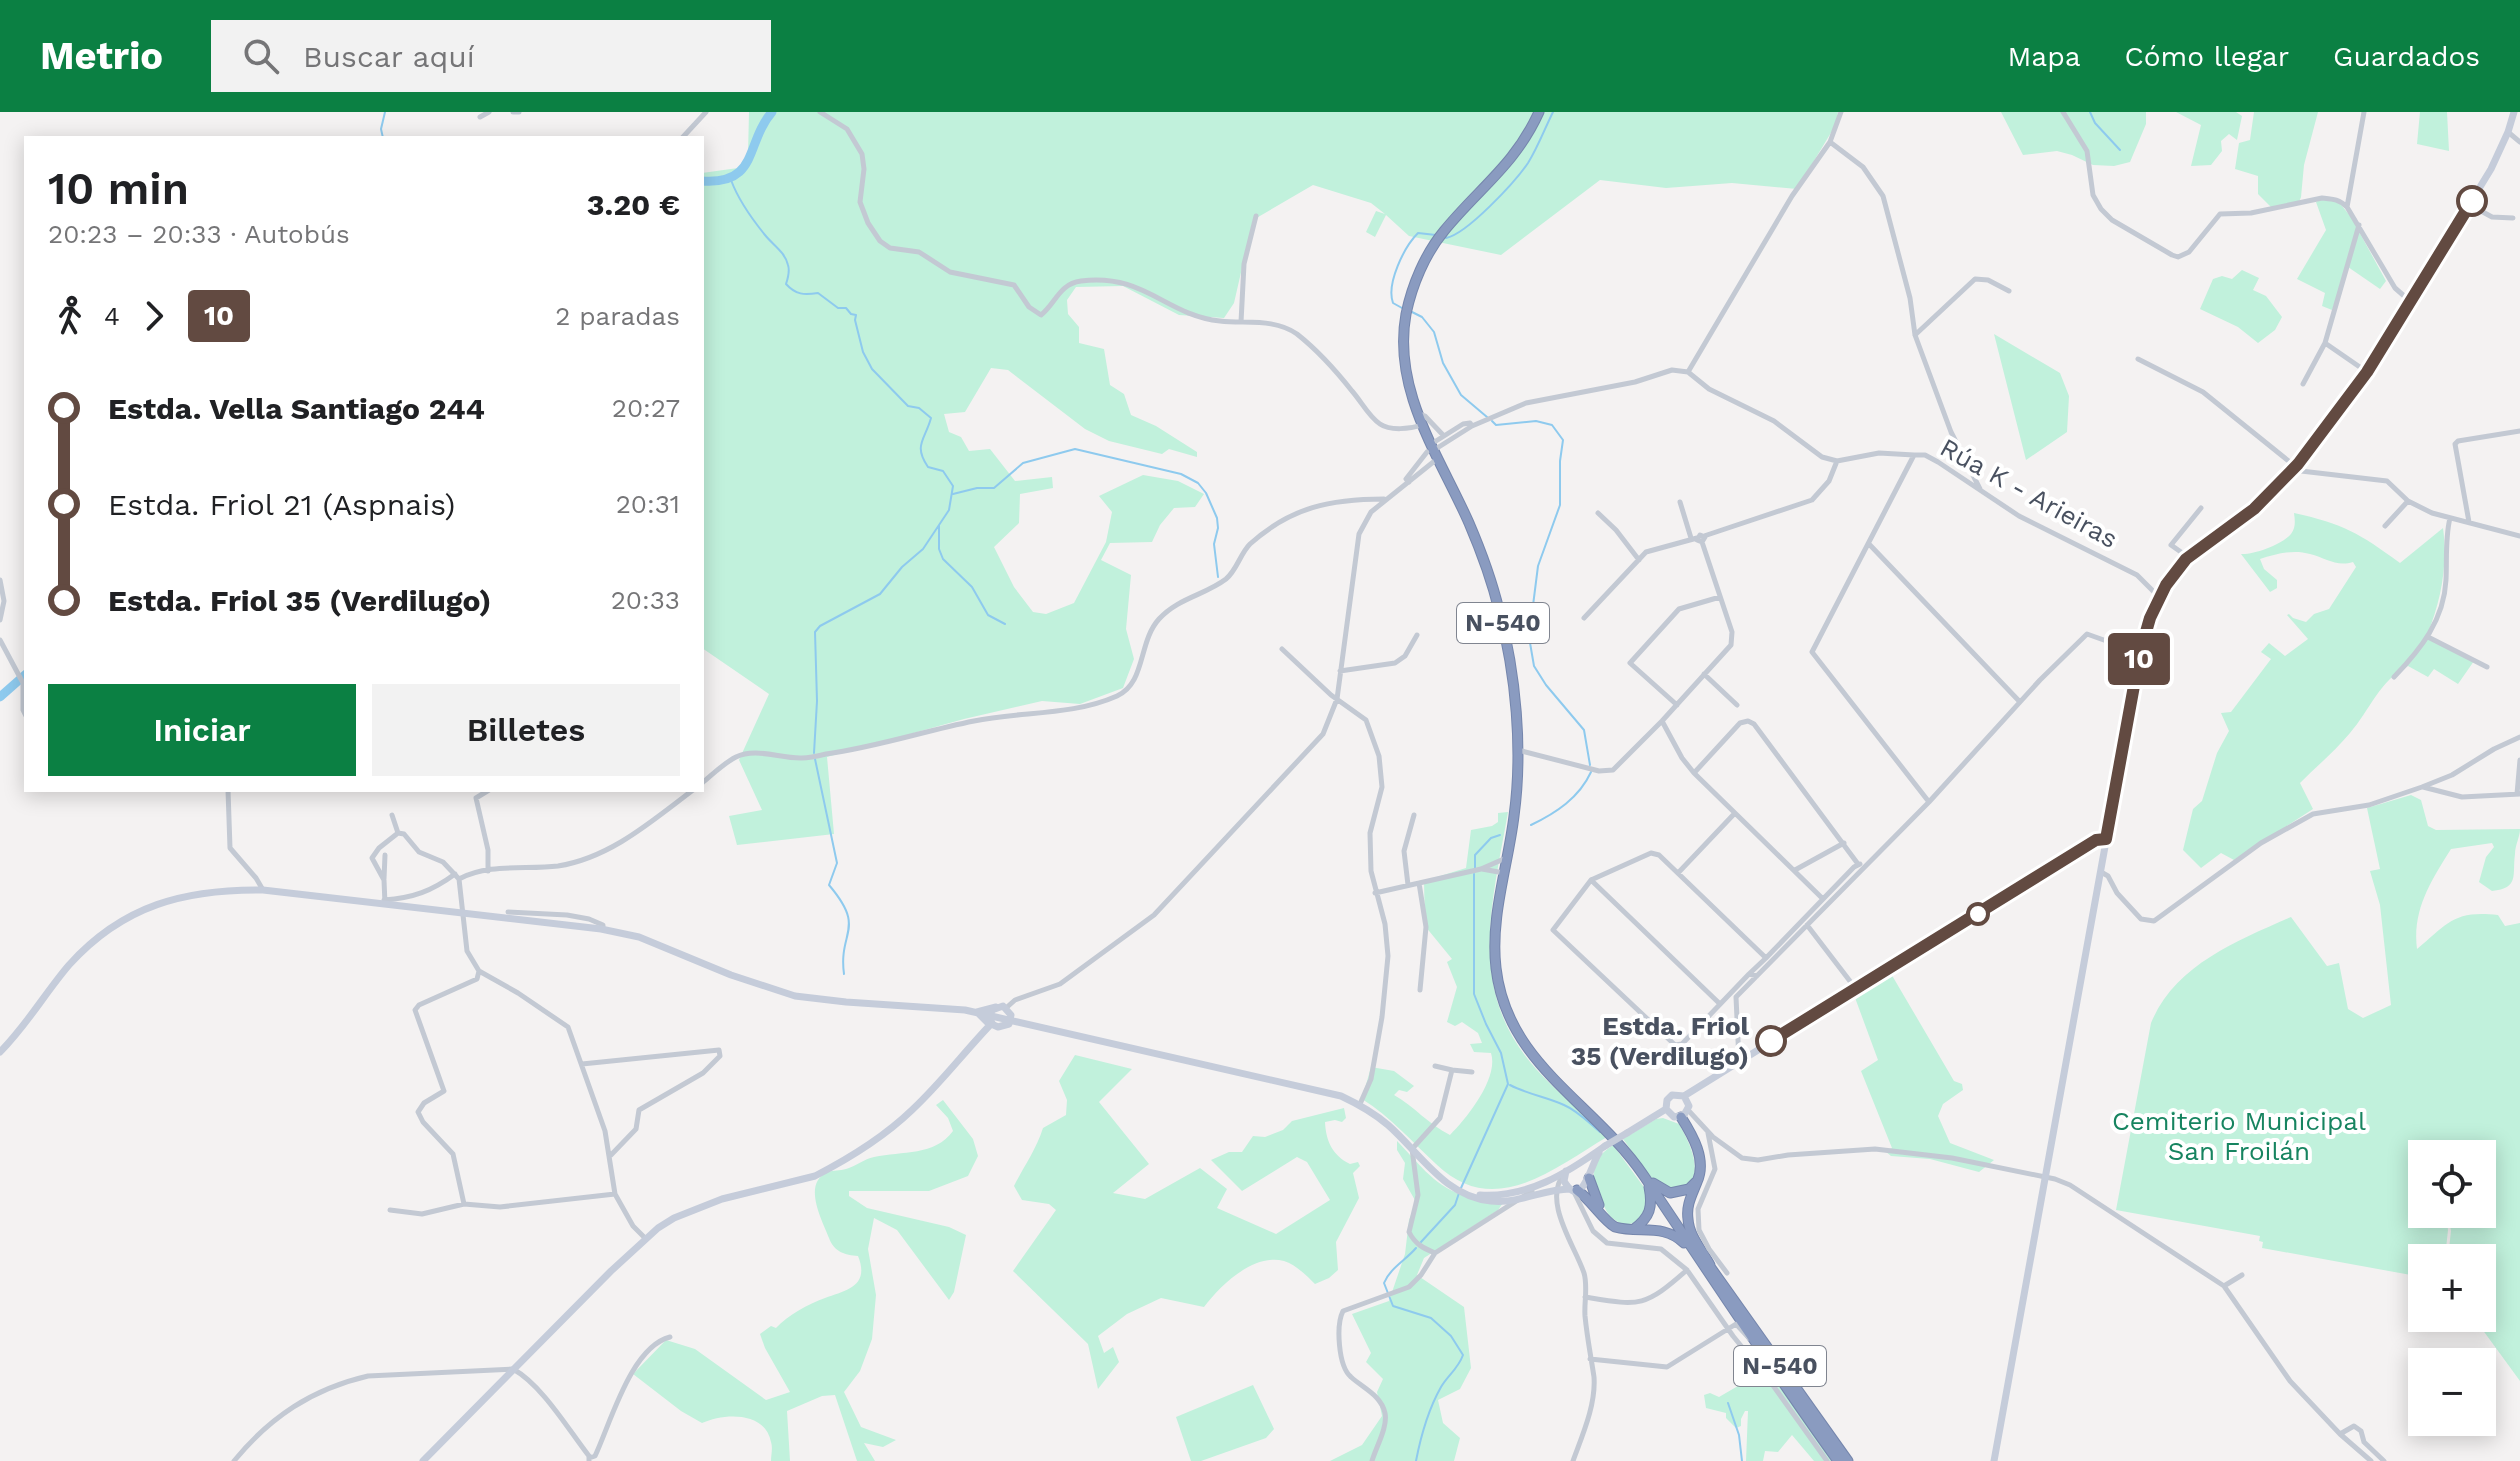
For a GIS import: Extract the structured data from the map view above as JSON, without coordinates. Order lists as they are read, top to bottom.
{
  "streets": {
    "highway": ["N-540"],
    "street": ["Rúa K - Arieiras"]
  },
  "parks": ["Cemiterio Municipal San Froilán"],
  "places": ["Estda. Friol 35 (Verdilugo)"],
  "lines": ["bus line 10"],
  "page": {
    "header": "Metrio",
    "search": "Buscar aquí",
    "nav": ["Mapa", "Cómo llegar", "Guardados"],
    "on_map": "10",
    "heading": ["10 min", "20:23 – 20:33 · Autobús", "3.20 €"],
    "legs": ["4", "10", "2 paradas"],
    "list": [
      {
        "name": "Estda. Vella Santiago 244",
        "value": "20:27"
      },
      {
        "name": "Estda. Friol 21 (Aspnais)",
        "value": "20:31"
      },
      {
        "name": "Estda. Friol 35 (Verdilugo)",
        "value": "20:33"
      }
    ],
    "buttons": ["Iniciar", "Billetes"],
    "map_buttons": ["+", "−"]
  }
}
